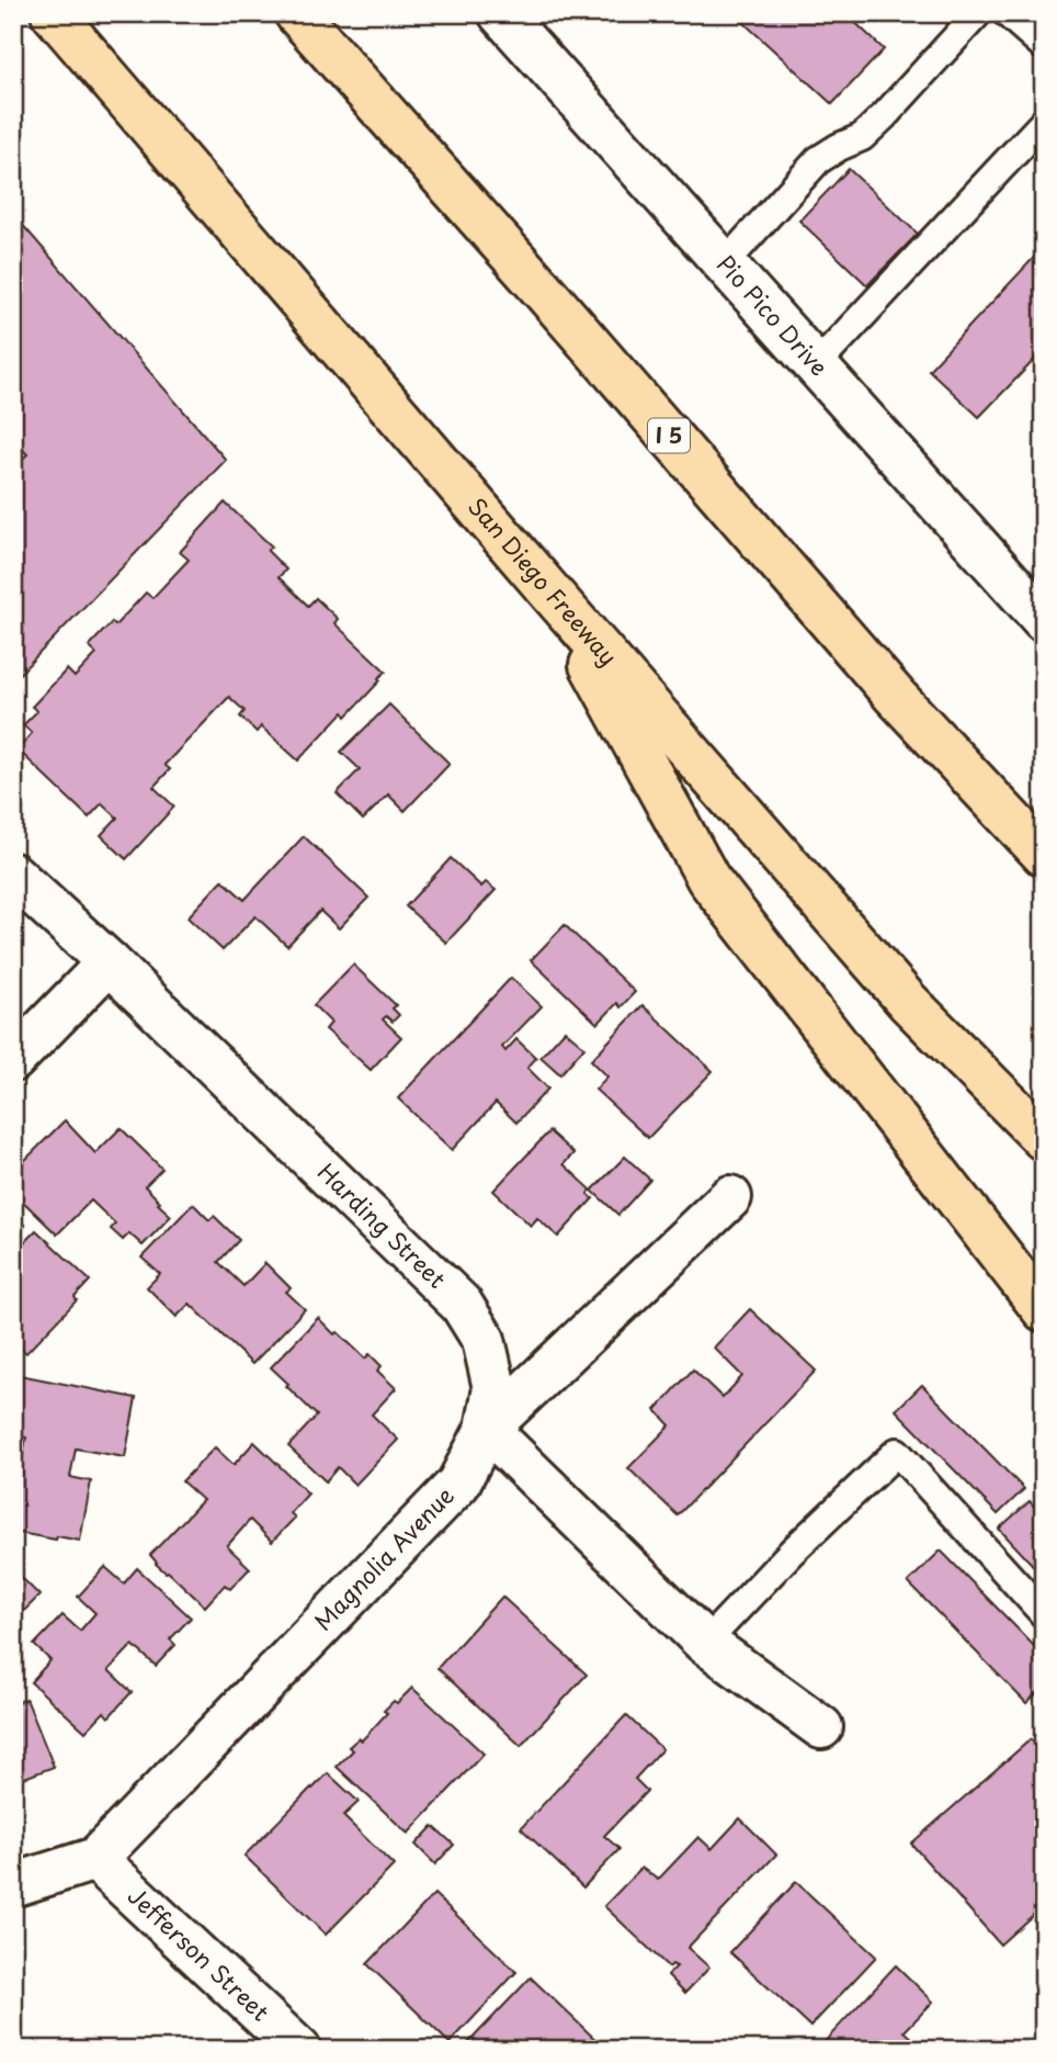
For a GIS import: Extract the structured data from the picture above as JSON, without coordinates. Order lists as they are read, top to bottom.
{
  "streets": {
    "highway": ["I 5", "San Diego Freeway"],
    "street": [
      "Pio Pico Drive",
      "Harding Street",
      "Magnolia Avenue",
      "Jefferson Street"
    ]
  },
  "crossings": [
    ["Harding Street", "Magnolia Avenue"],
    ["Magnolia Avenue", "Jefferson Street"]
  ]
}
